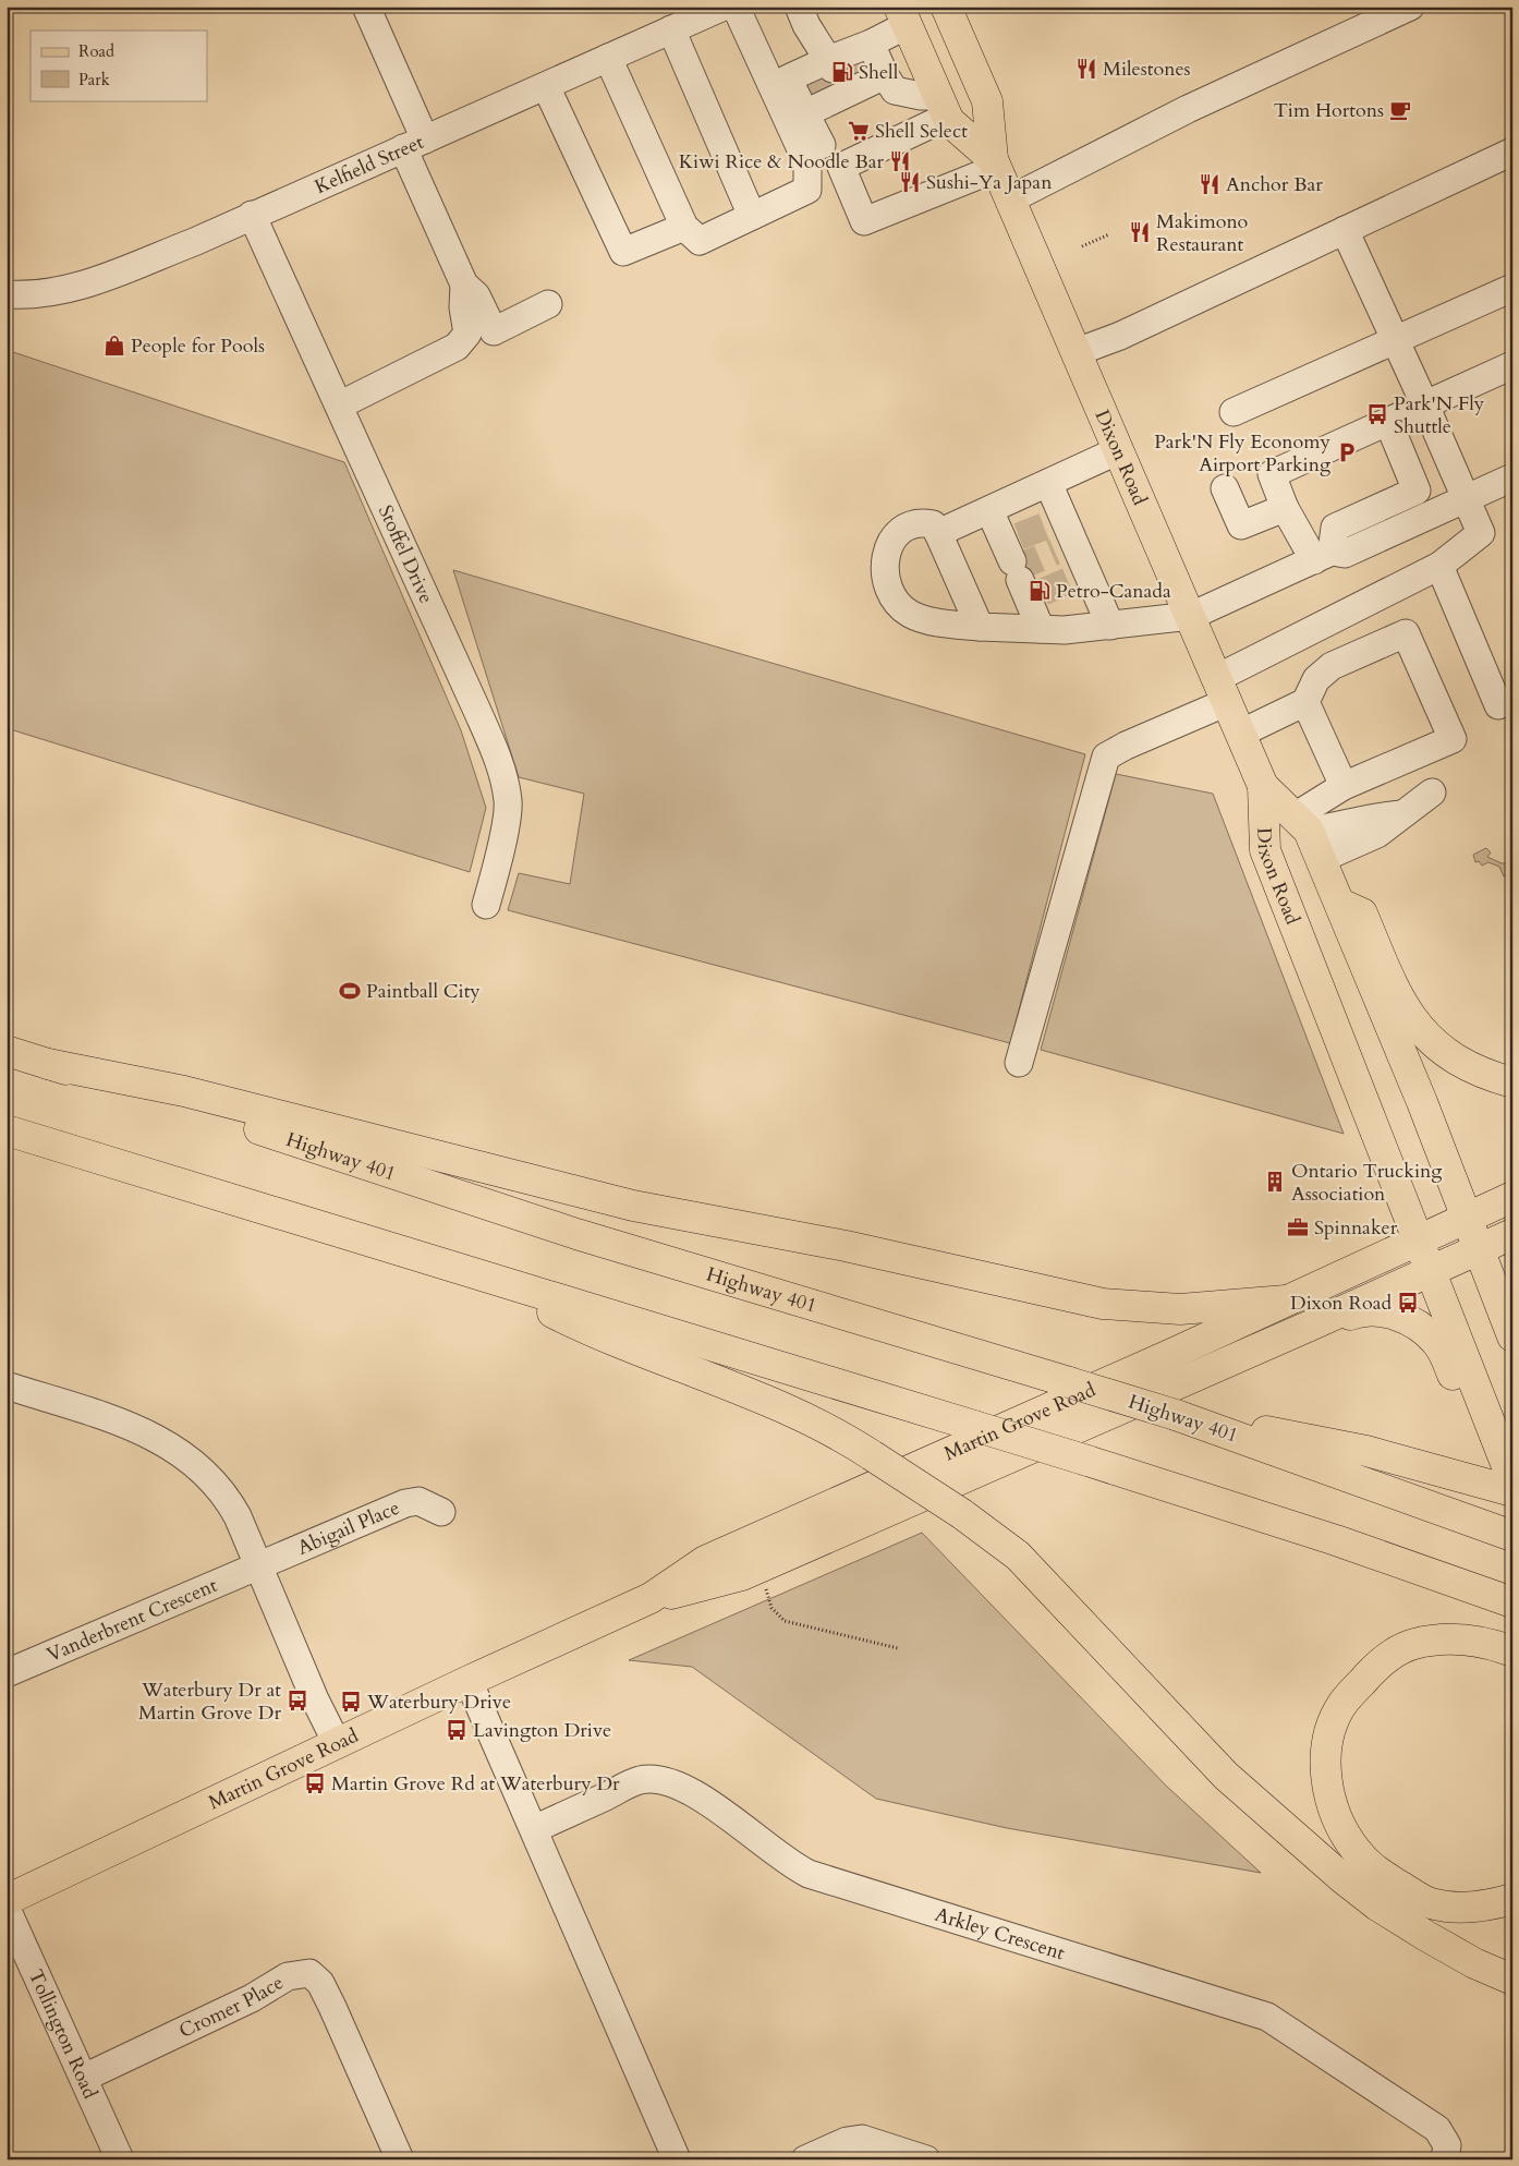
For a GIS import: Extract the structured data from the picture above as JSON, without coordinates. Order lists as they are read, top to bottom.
{
  "streets": {
    "main road": ["Dixon Road", "Highway 401", "Martin Grove Road"],
    "street": [
      "Kelfield Street",
      "Stoffel Drive",
      "Abigail Place",
      "Vanderbrent Crescent",
      "Arkley Crescent",
      "Cromer Place",
      "Tollington Road"
    ]
  },
  "crossings": [
    ["Kelfield Street", "Stoffel Drive"],
    ["Dixon Road", "Martin Grove Road"],
    ["Abigail Place", "Vanderbrent Crescent"],
    ["Cromer Place", "Tollington Road"]
  ],
  "places": {
    "restaurant": [
      "Milestones",
      "Kiwi Rice & Noodle Bar",
      "Sushi-Ya Japan",
      "Anchor Bar",
      "Makimono Restaurant"
    ],
    "fuel station": ["Shell", "Petro-Canada"],
    "cafe": ["Tim Hortons"],
    "supermarket": ["Shell Select"],
    "shop": ["People for Pools"],
    "bus stop": [
      "Park'N Fly Shuttle",
      "Dixon Road",
      "Waterbury Dr at Martin Grove Dr",
      "Waterbury Drive",
      "Lavington Drive",
      "Martin Grove Rd at Waterbury Dr"
    ],
    "parking": ["Park'N Fly Economy Airport Parking"],
    "sports": ["Paintball City"],
    "building": ["Ontario Trucking Association"],
    "office": ["Spinnaker"]
  },
  "legend": ["Road", "Park"]
}
